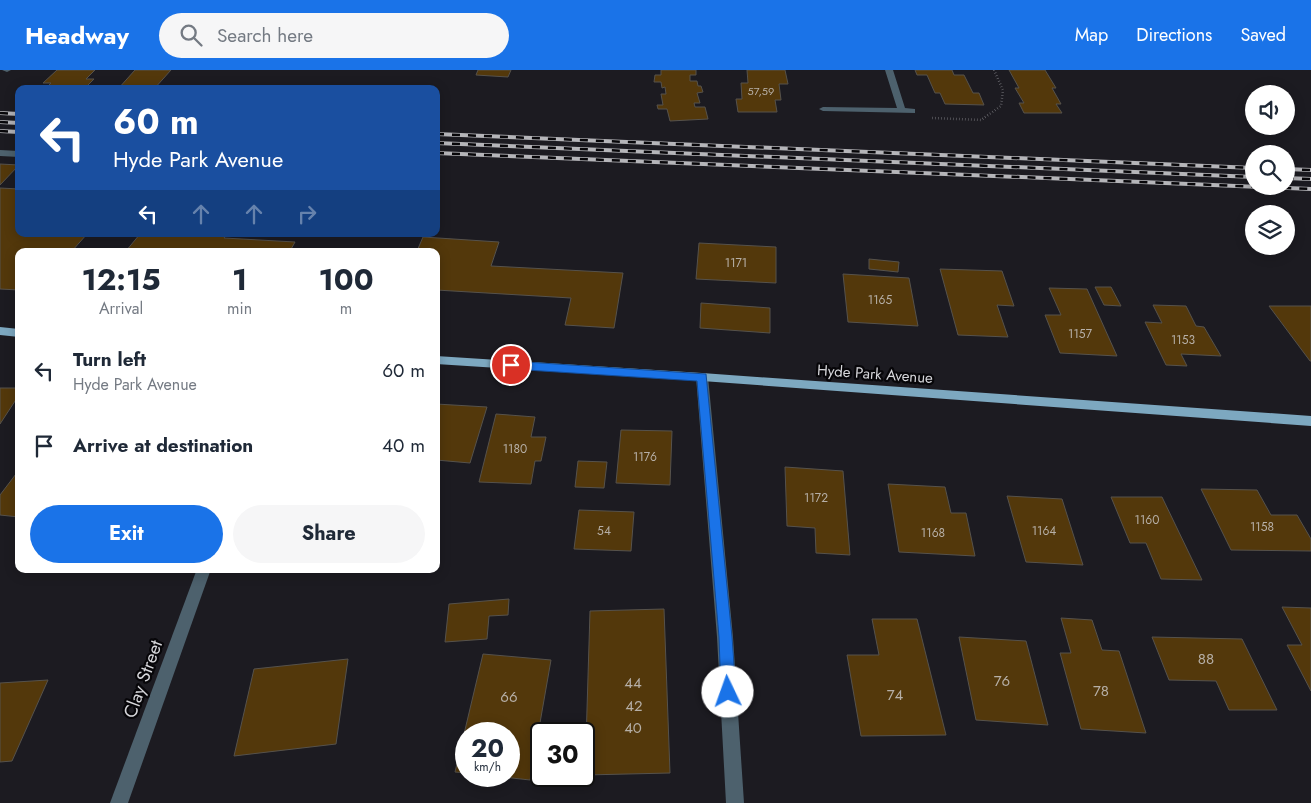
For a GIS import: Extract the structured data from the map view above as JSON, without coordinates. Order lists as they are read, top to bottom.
{
  "streets": {
    "main road": ["Hyde Park Avenue"],
    "street": ["Clay Street"]
  },
  "house_numbers": [
    "57,59",
    "1171",
    "1165",
    "1157",
    "1153",
    "1180",
    "1176",
    "1172",
    "1160",
    "1158",
    "54",
    "1164",
    "1168",
    "88",
    "76",
    "44",
    "78",
    "74",
    "66",
    "42",
    "40"
  ],
  "page": {
    "header": "Headway",
    "search": "Search here",
    "nav": ["Map", "Directions", "Saved"],
    "turn": ["60 m", "Hyde Park Avenue"],
    "eta": [
      "12:15",
      "Arrival",
      "1",
      "min",
      "100",
      "m"
    ],
    "list": [
      {
        "name": "Turn left",
        "note": "Hyde Park Avenue",
        "value": "60 m"
      },
      {
        "name": "Arrive at destination",
        "value": "40 m"
      }
    ],
    "buttons": ["Exit", "Share"],
    "speed": "20 km/h",
    "limit": "30"
  }
}
